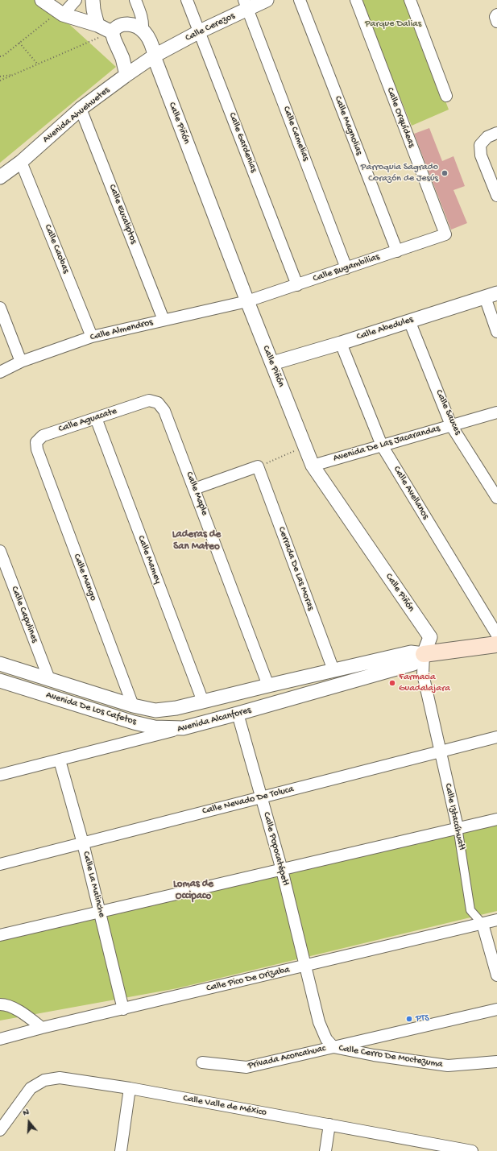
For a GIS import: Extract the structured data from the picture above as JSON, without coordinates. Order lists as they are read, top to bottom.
{
  "streets": {
    "main road": ["Avenida Alcanfores"],
    "street": [
      "Calle Cerezos",
      "Avenida Ahuehuetes",
      "Calle Orquídeas",
      "Calle Piñón",
      "Calle Magnolias",
      "Calle Camelias",
      "Calle Gardenias",
      "Calle Eucaliptos",
      "Calle Caobas",
      "Calle Bugambilias",
      "Calle Abedules",
      "Calle Almendros",
      "Calle Sauces",
      "Calle Aguacate",
      "Avenida De Las Jacarandas",
      "Calle Avellanos",
      "Calle Maple",
      "Calle Mamey",
      "Cerrada De Las Moras",
      "Calle Mango",
      "Calle Capulines",
      "Avenida De Los Cafetos",
      "Calle Nevado De Toluca",
      "Calle Iztaccíhuatl",
      "Calle Popocatépetl",
      "Calle La Malinche",
      "Calle Pico De Orizaba",
      "Calle Cerro De Moctezuma",
      "Privada Aconcahuac",
      "Calle Valle de México"
    ]
  },
  "crossings": [
    ["Calle Cerezos", "Avenida Ahuehuetes"],
    ["Calle Cerezos", "Calle Piñón"],
    ["Calle Cerezos", "Calle Camelias"],
    ["Calle Cerezos", "Calle Gardenias"],
    ["Avenida Ahuehuetes", "Calle Piñón"],
    ["Avenida Ahuehuetes", "Calle Eucaliptos"],
    ["Avenida Ahuehuetes", "Calle Caobas"],
    ["Calle Orquídeas", "Calle Bugambilias"],
    ["Calle Piñón", "Calle Bugambilias"],
    ["Calle Piñón", "Calle Abedules"],
    ["Calle Piñón", "Calle Almendros"],
    ["Calle Piñón", "Avenida De Las Jacarandas"],
    ["Calle Piñón", "Avenida Alcanfores"],
    ["Calle Piñón", "Calle Iztaccíhuatl"],
    ["Calle Magnolias", "Calle Bugambilias"],
    ["Calle Camelias", "Calle Bugambilias"],
    ["Calle Gardenias", "Calle Bugambilias"],
    ["Calle Eucaliptos", "Calle Almendros"],
    ["Calle Caobas", "Calle Almendros"],
    ["Calle Bugambilias", "Calle Almendros"],
    ["Calle Abedules", "Calle Sauces"],
    ["Calle Abedules", "Calle Avellanos"],
    ["Calle Sauces", "Avenida De Las Jacarandas"],
    ["Calle Aguacate", "Calle Maple"],
    ["Calle Aguacate", "Calle Mamey"],
    ["Calle Aguacate", "Calle Mango"],
    ["Avenida De Las Jacarandas", "Calle Avellanos"],
    ["Calle Maple", "Avenida Alcanfores"],
    ["Calle Mamey", "Avenida Alcanfores"],
    ["Cerrada De Las Moras", "Avenida Alcanfores"],
    ["Calle Mango", "Avenida De Los Cafetos"],
    ["Calle Capulines", "Avenida De Los Cafetos"],
    ["Avenida De Los Cafetos", "Avenida Alcanfores"],
    ["Avenida Alcanfores", "Calle Iztaccíhuatl"],
    ["Avenida Alcanfores", "Calle Popocatépetl"],
    ["Avenida Alcanfores", "Calle La Malinche"],
    ["Calle Nevado De Toluca", "Calle Iztaccíhuatl"],
    ["Calle Nevado De Toluca", "Calle Popocatépetl"],
    ["Calle Nevado De Toluca", "Calle La Malinche"],
    ["Calle Iztaccíhuatl", "Calle Pico De Orizaba"],
    ["Calle Popocatépetl", "Calle Pico De Orizaba"],
    ["Calle Popocatépetl", "Calle Cerro De Moctezuma"],
    ["Calle La Malinche", "Calle Pico De Orizaba"],
    ["Calle Pico De Orizaba", "Calle Cerro De Moctezuma"],
    ["Calle Cerro De Moctezuma", "Privada Aconcahuac"]
  ],
  "districts": ["Laderas de San Mateo", "Lomas de Occipaco"],
  "parks": ["Parque Dalias"],
  "places": ["Parroquia Sagrado Corazón de Jesús", "Farmacia Guadalajara", "PTS"],
  "north": "top"
}
